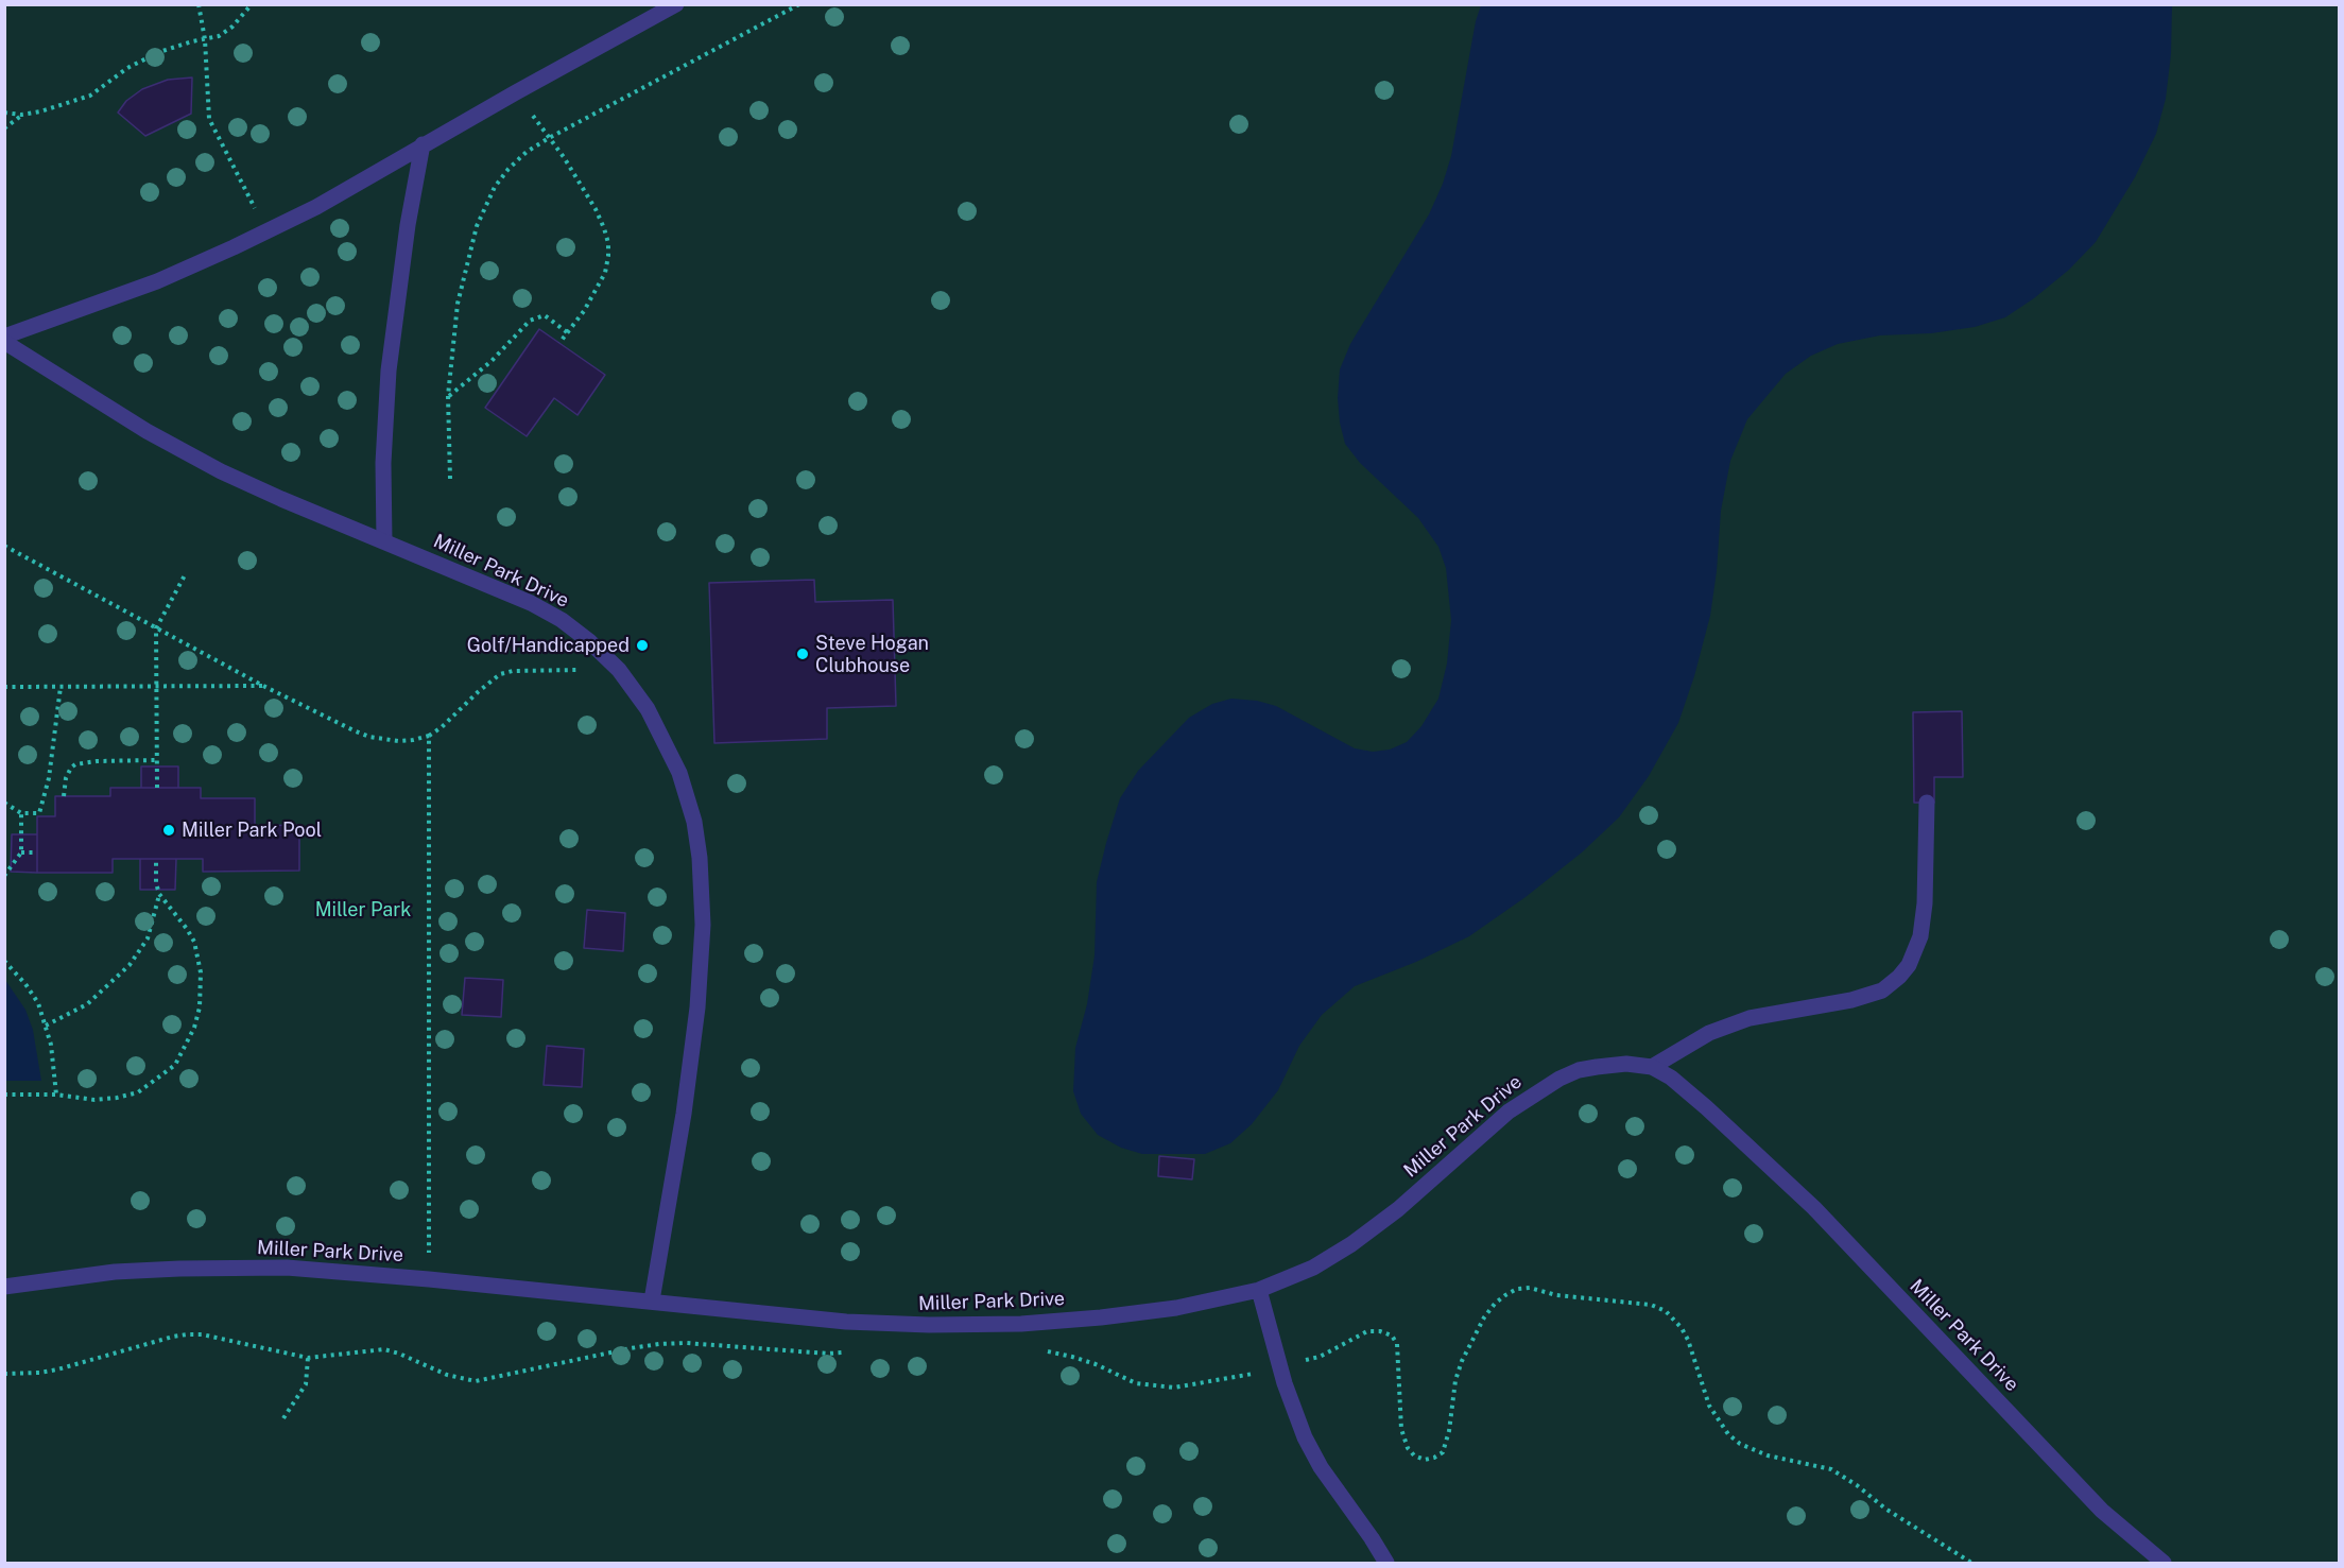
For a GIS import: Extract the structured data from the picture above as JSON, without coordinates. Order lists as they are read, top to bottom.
{
  "streets": {
    "street": ["Miller Park Drive"]
  },
  "parks": ["Miller Park"],
  "places": ["Golf/Handicapped", "Steve Hogan Clubhouse", "Miller Park Pool"]
}
